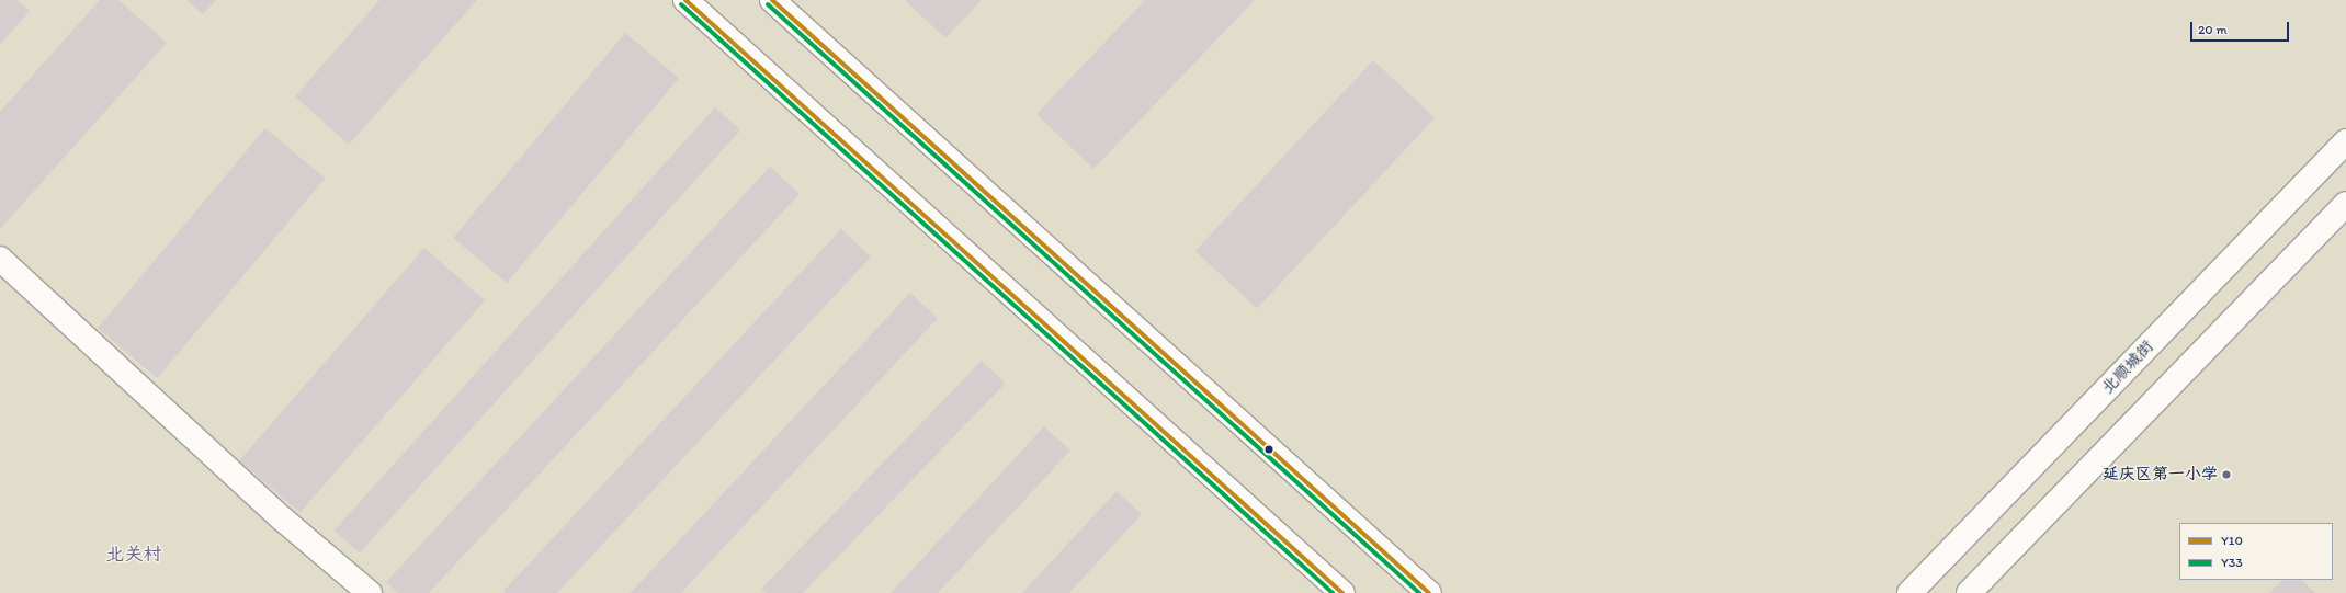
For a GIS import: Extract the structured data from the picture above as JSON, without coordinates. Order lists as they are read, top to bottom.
{
  "streets": {
    "street": ["北顺城街"]
  },
  "districts": ["北关村"],
  "places": ["延庆区第一小学"],
  "lines": ["transit line Y10", "transit line Y33"],
  "legend": ["Y10", "Y33"],
  "scale_bar": "20 m"
}
